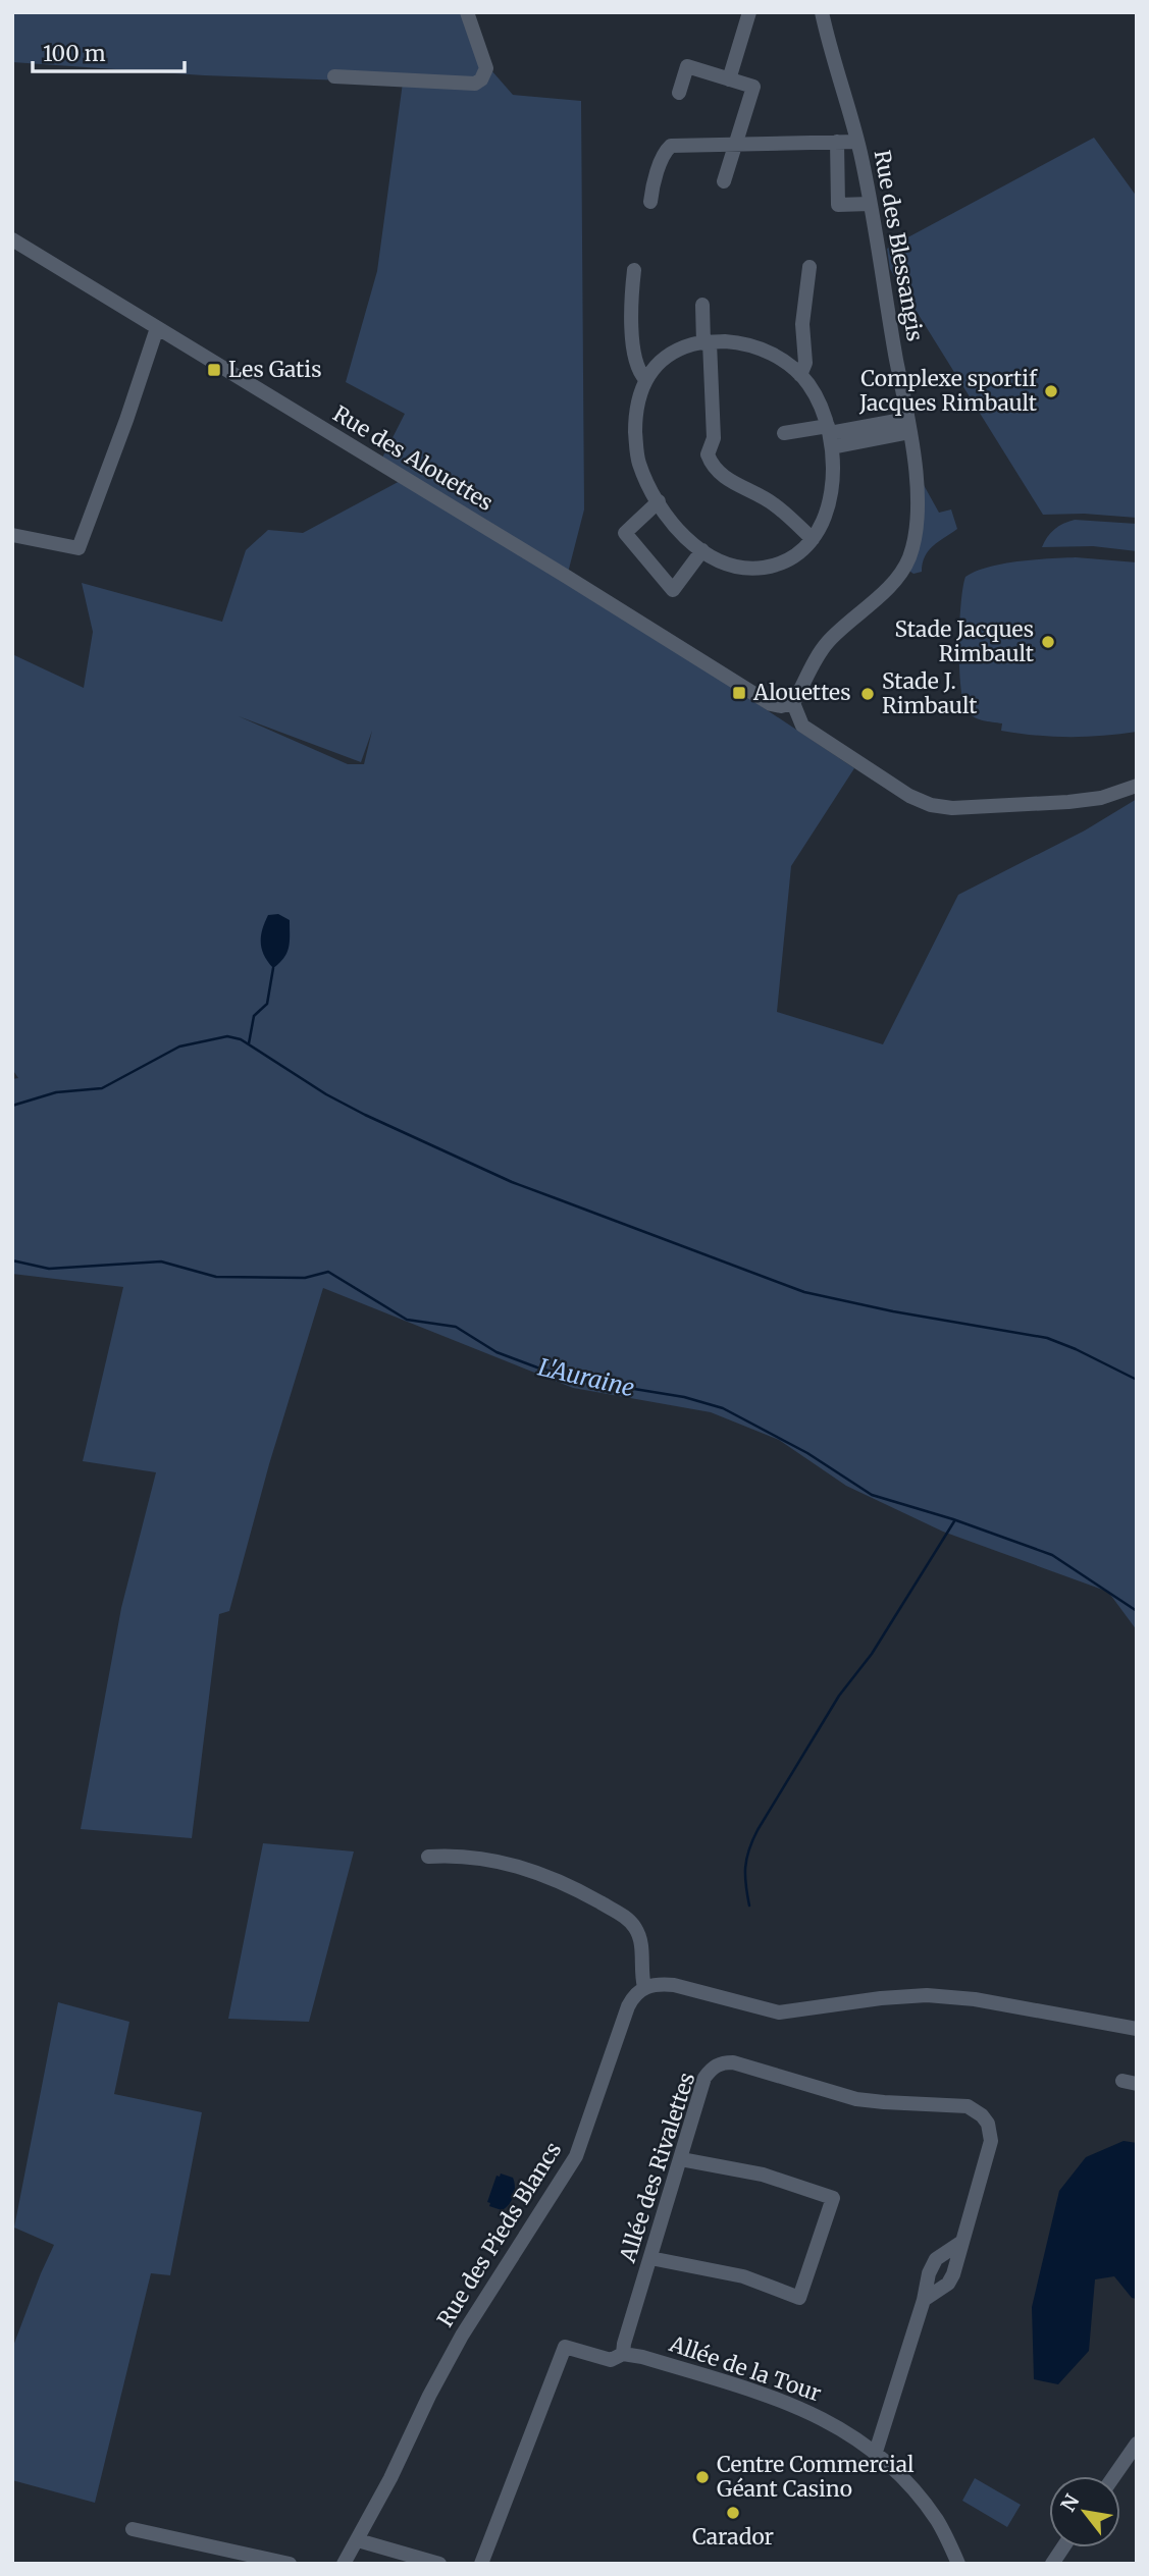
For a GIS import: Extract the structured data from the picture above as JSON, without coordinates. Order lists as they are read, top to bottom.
{
  "streets": {
    "street": [
      "Rue des Blessangis",
      "Rue des Alouettes",
      "Allée des Rivalettes",
      "Rue des Pieds Blancs",
      "Allée de la Tour"
    ]
  },
  "crossings": [
    ["Rue des Blessangis", "Rue des Alouettes"],
    ["Allée des Rivalettes", "Allée de la Tour"]
  ],
  "water": ["L'Auraine"],
  "places": {
    "transit": ["Les Gatis", "Alouettes"],
    "other": [
      "Complexe sportif Jacques Rimbault",
      "Stade Jacques Rimbault",
      "Stade J. Rimbault",
      "Centre Commercial Géant Casino",
      "Carador"
    ]
  },
  "scale_bar": "100 m",
  "north": "top left"
}
